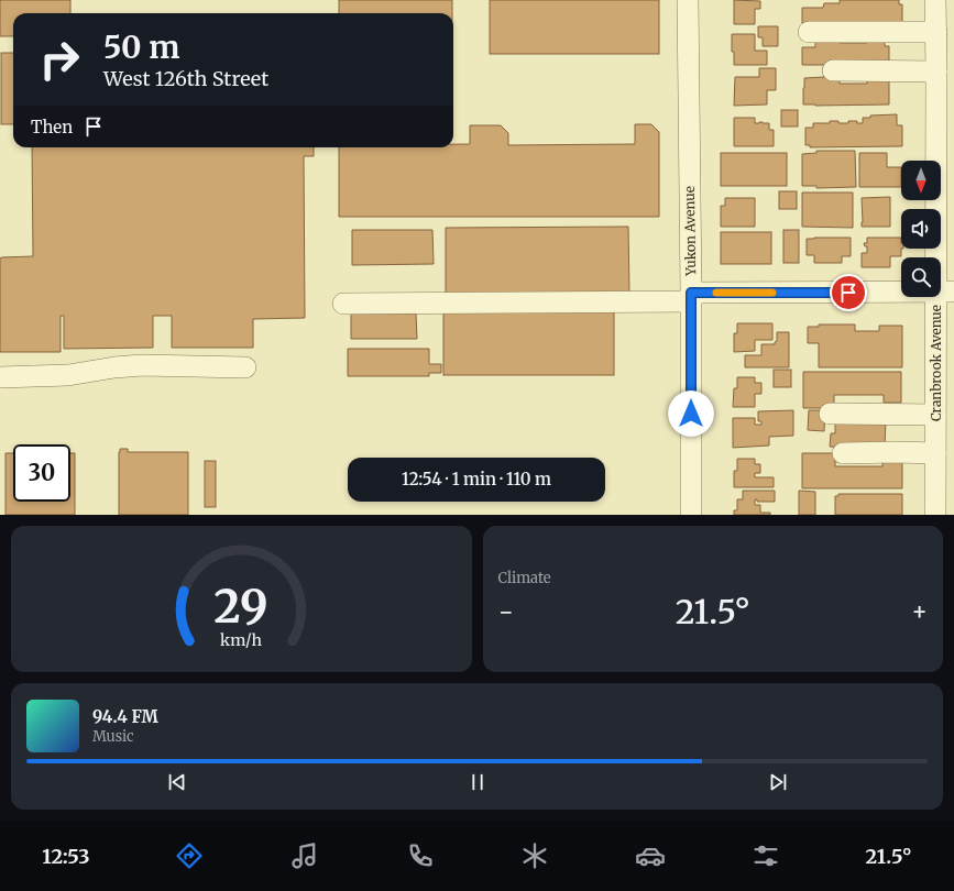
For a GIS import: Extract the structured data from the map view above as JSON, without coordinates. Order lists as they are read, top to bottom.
{
  "streets": {
    "street": ["Yukon Avenue", "Cranbrook Avenue"]
  },
  "north": "bottom",
  "page": {
    "turn": ["50 m", "West 126th Street"],
    "then": "Then",
    "limit": "30",
    "trip": "12:54 · 1 min · 110 m",
    "tile": "Climate",
    "heat": ["−", "21.5°", "+"],
    "song": ["94.4 FM", "Music"],
    "tabs": ["12:53", "21.5°"],
    "gauge": ["29", "km/h"]
  }
}
